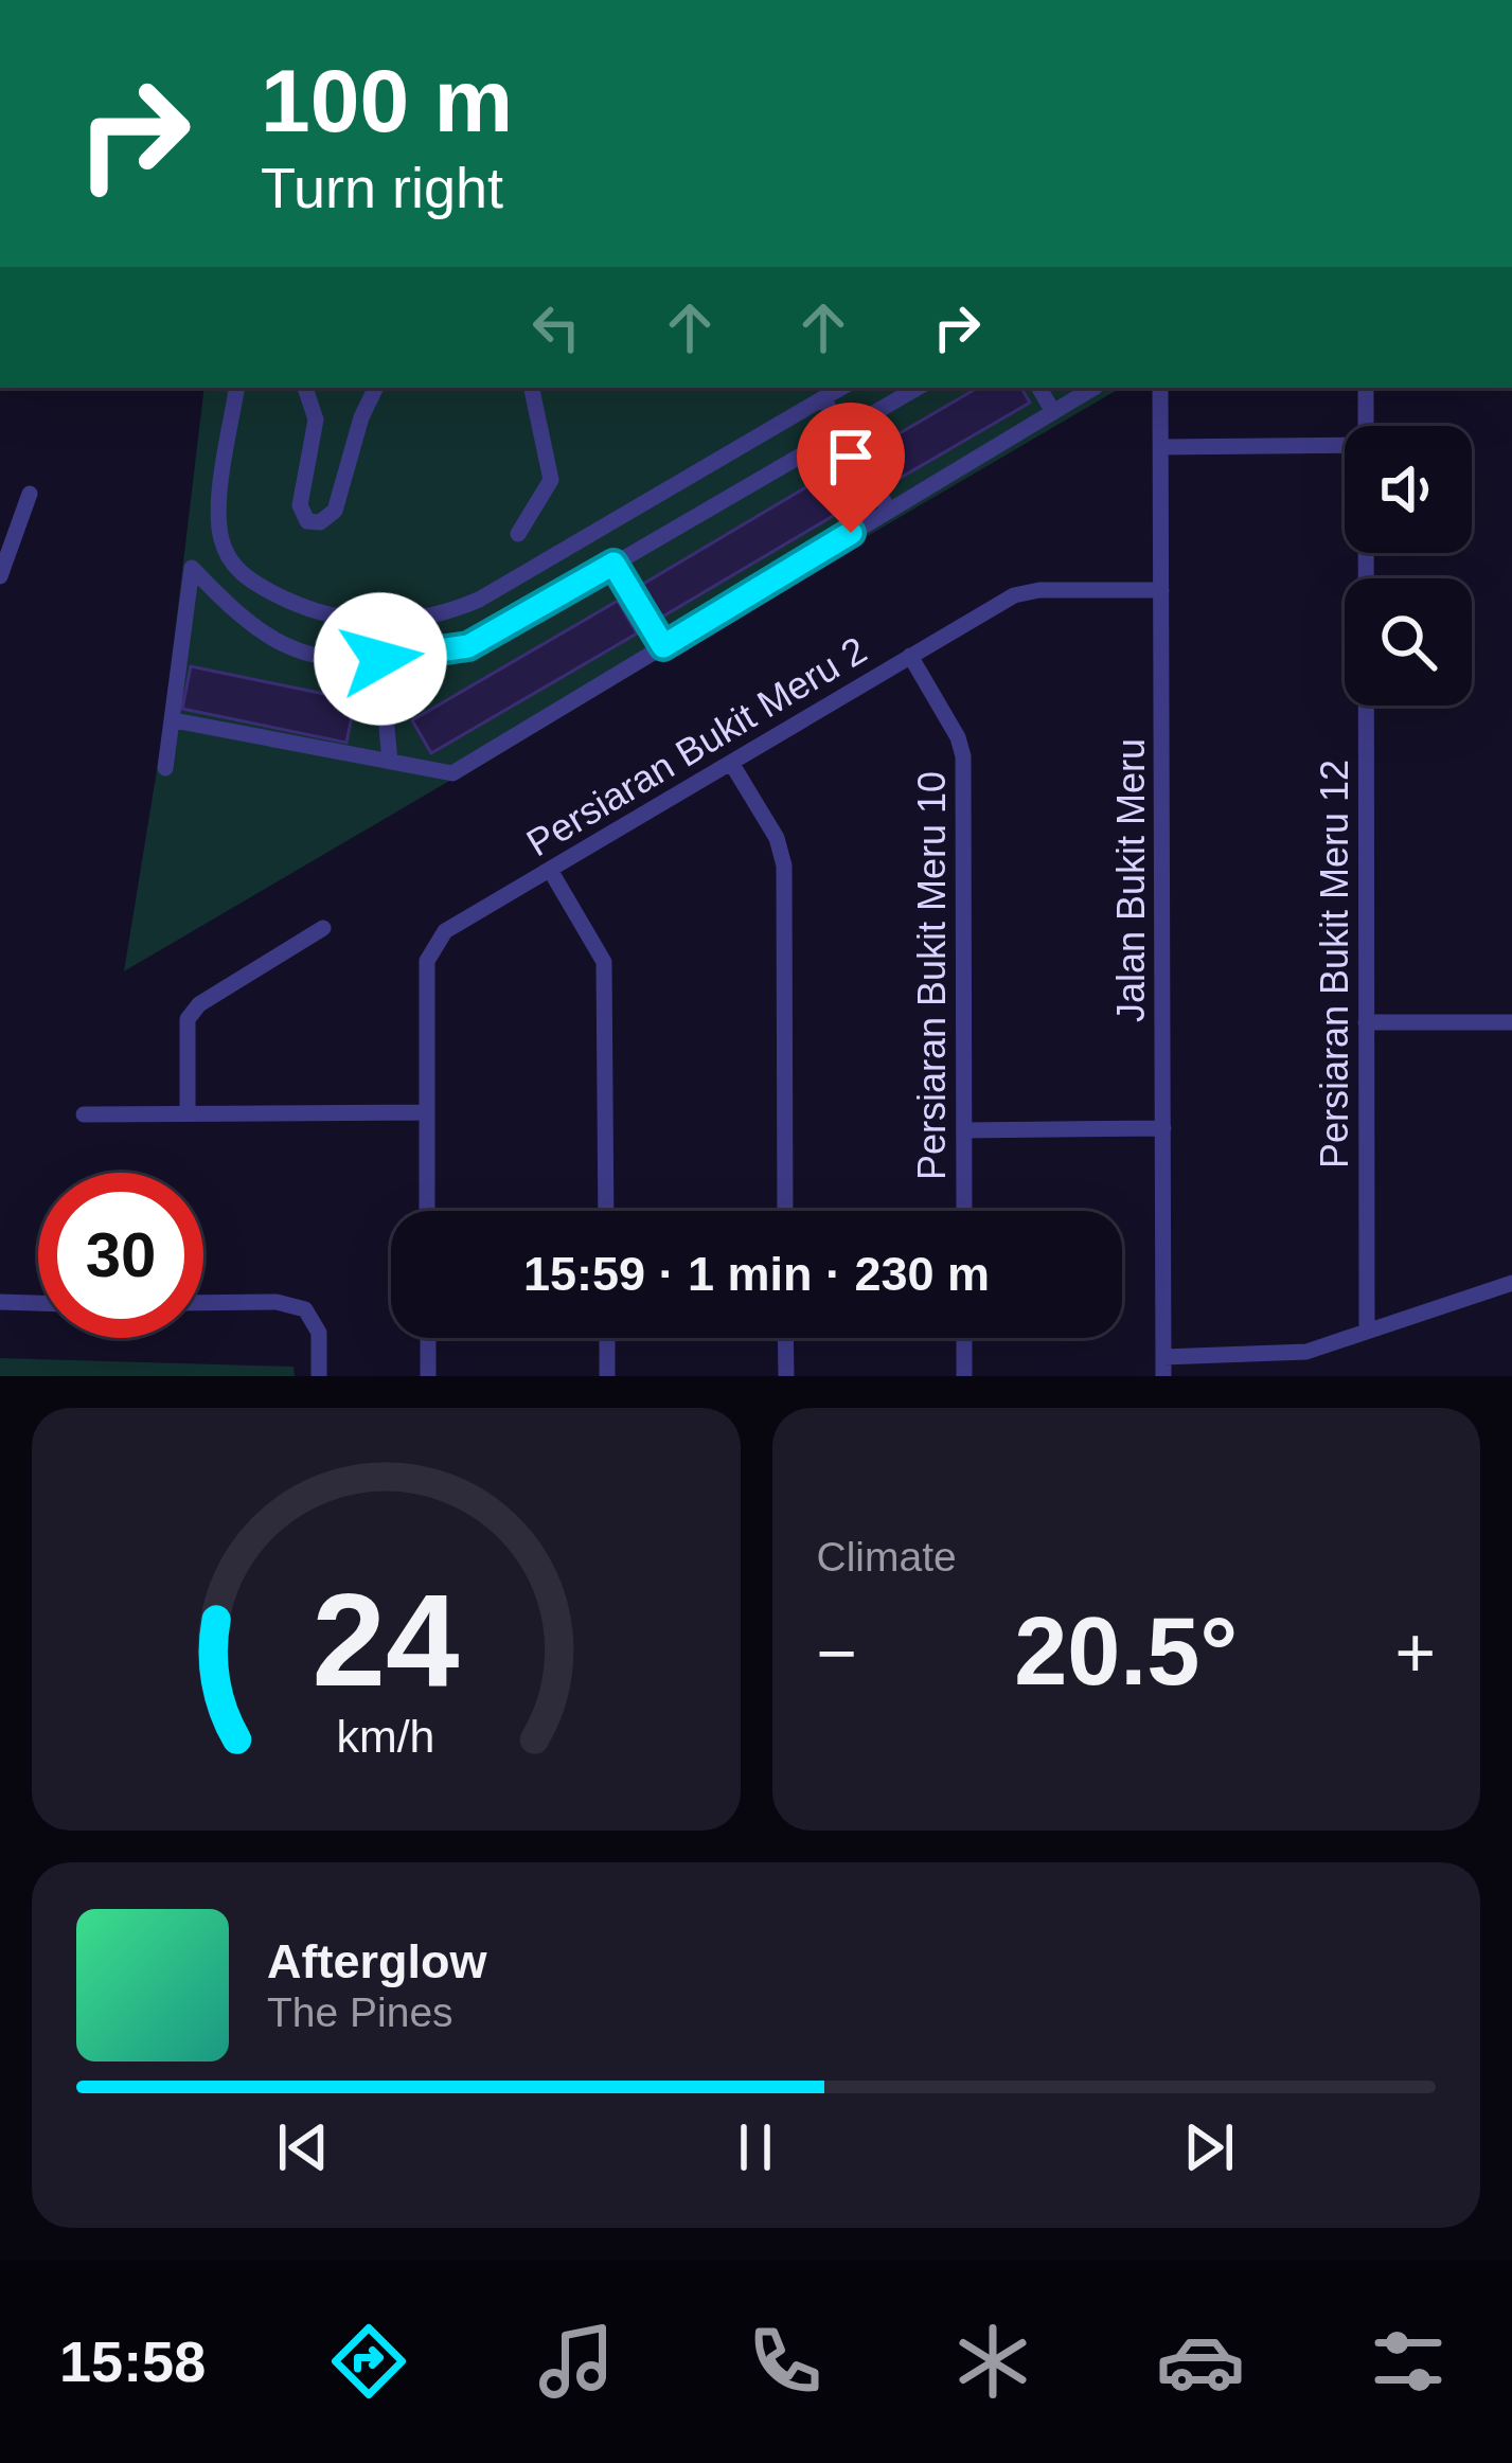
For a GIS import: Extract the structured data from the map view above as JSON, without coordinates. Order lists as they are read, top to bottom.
{
  "streets": {
    "street": [
      "Persiaran Bukit Meru 2",
      "Jalan Bukit Meru",
      "Persiaran Bukit Meru 12",
      "Persiaran Bukit Meru 10"
    ]
  },
  "crossings": [
    ["Persiaran Bukit Meru 2", "Jalan Bukit Meru"],
    ["Persiaran Bukit Meru 2", "Persiaran Bukit Meru 10"]
  ],
  "page": {
    "turn": ["100 m", "Turn right"],
    "limit": "30",
    "trip": "15:59 · 1 min · 230 m",
    "tile": "Climate",
    "heat": ["−", "20.5°", "+"],
    "song": ["Afterglow", "The Pines"],
    "tabs": "15:58",
    "gauge": ["24", "km/h"]
  }
}
